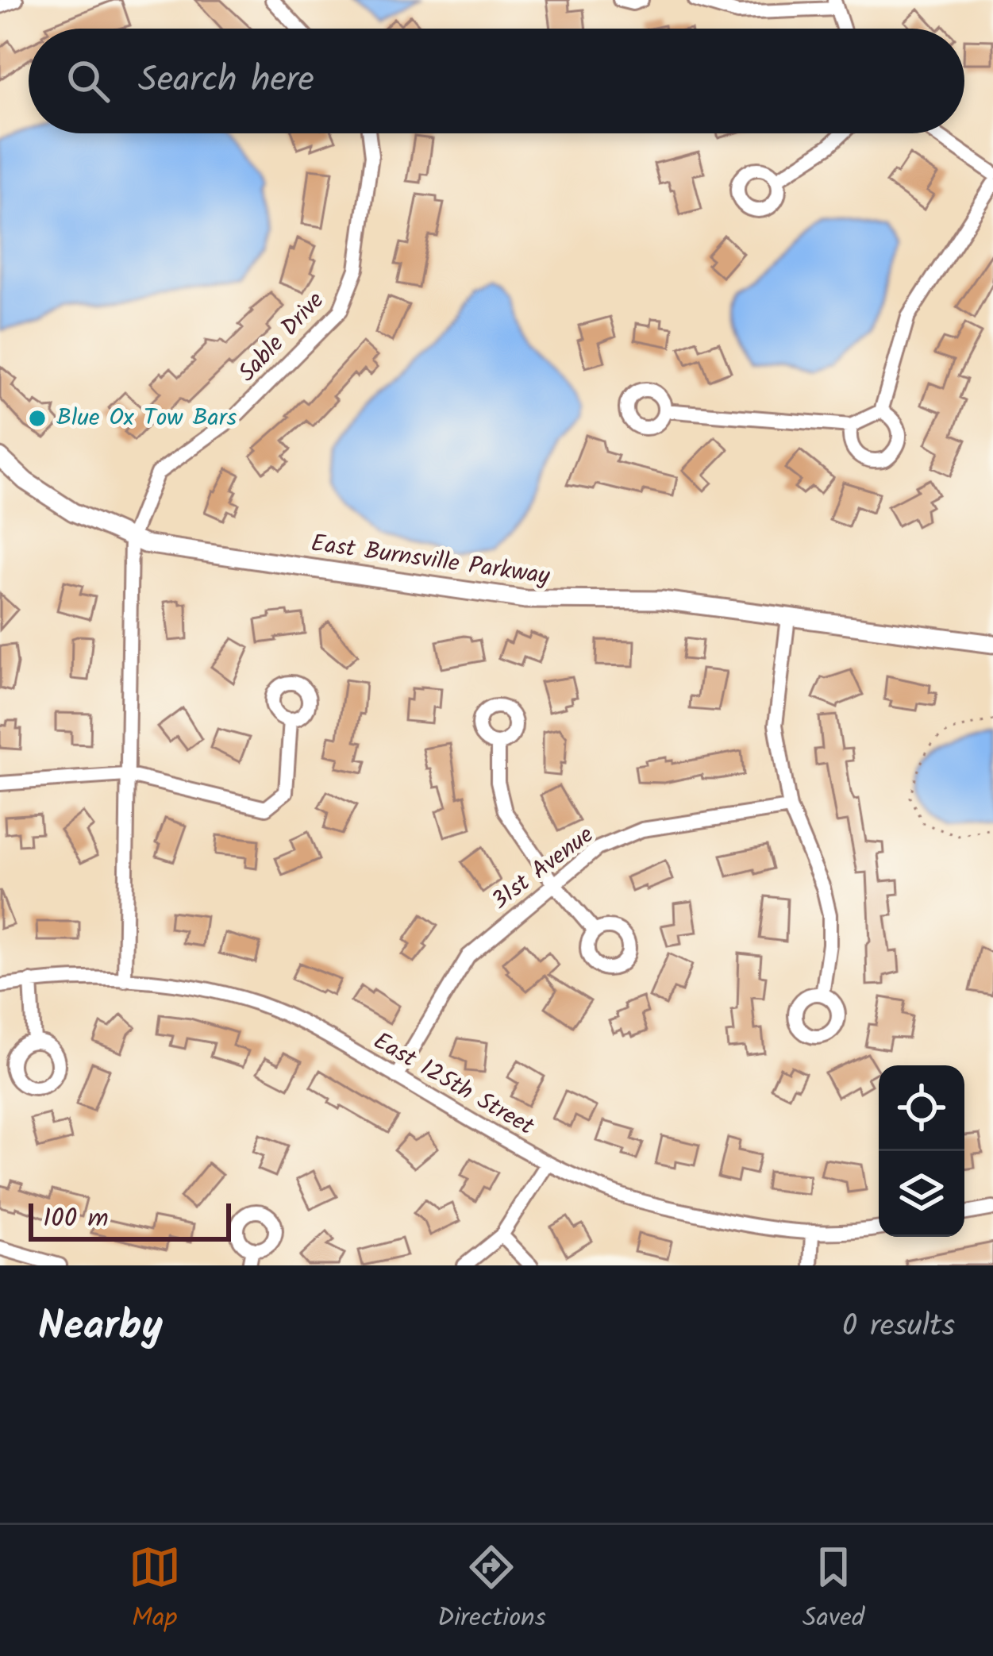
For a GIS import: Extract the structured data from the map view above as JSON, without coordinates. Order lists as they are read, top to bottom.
{
  "streets": {
    "street": [
      "Sable Drive",
      "East Burnsville Parkway",
      "31st Avenue",
      "East 125th Street"
    ]
  },
  "crossings": [
    ["Sable Drive", "East Burnsville Parkway"],
    ["Sable Drive", "East 125th Street"],
    ["31st Avenue", "East 125th Street"]
  ],
  "places": ["Blue Ox Tow Bars"],
  "scale_bar": "100 m",
  "page": {
    "search": "Search here",
    "scale": "100 m",
    "heading": ["Nearby", "0 results"],
    "nav": ["Map", "Directions", "Saved"]
  }
}
